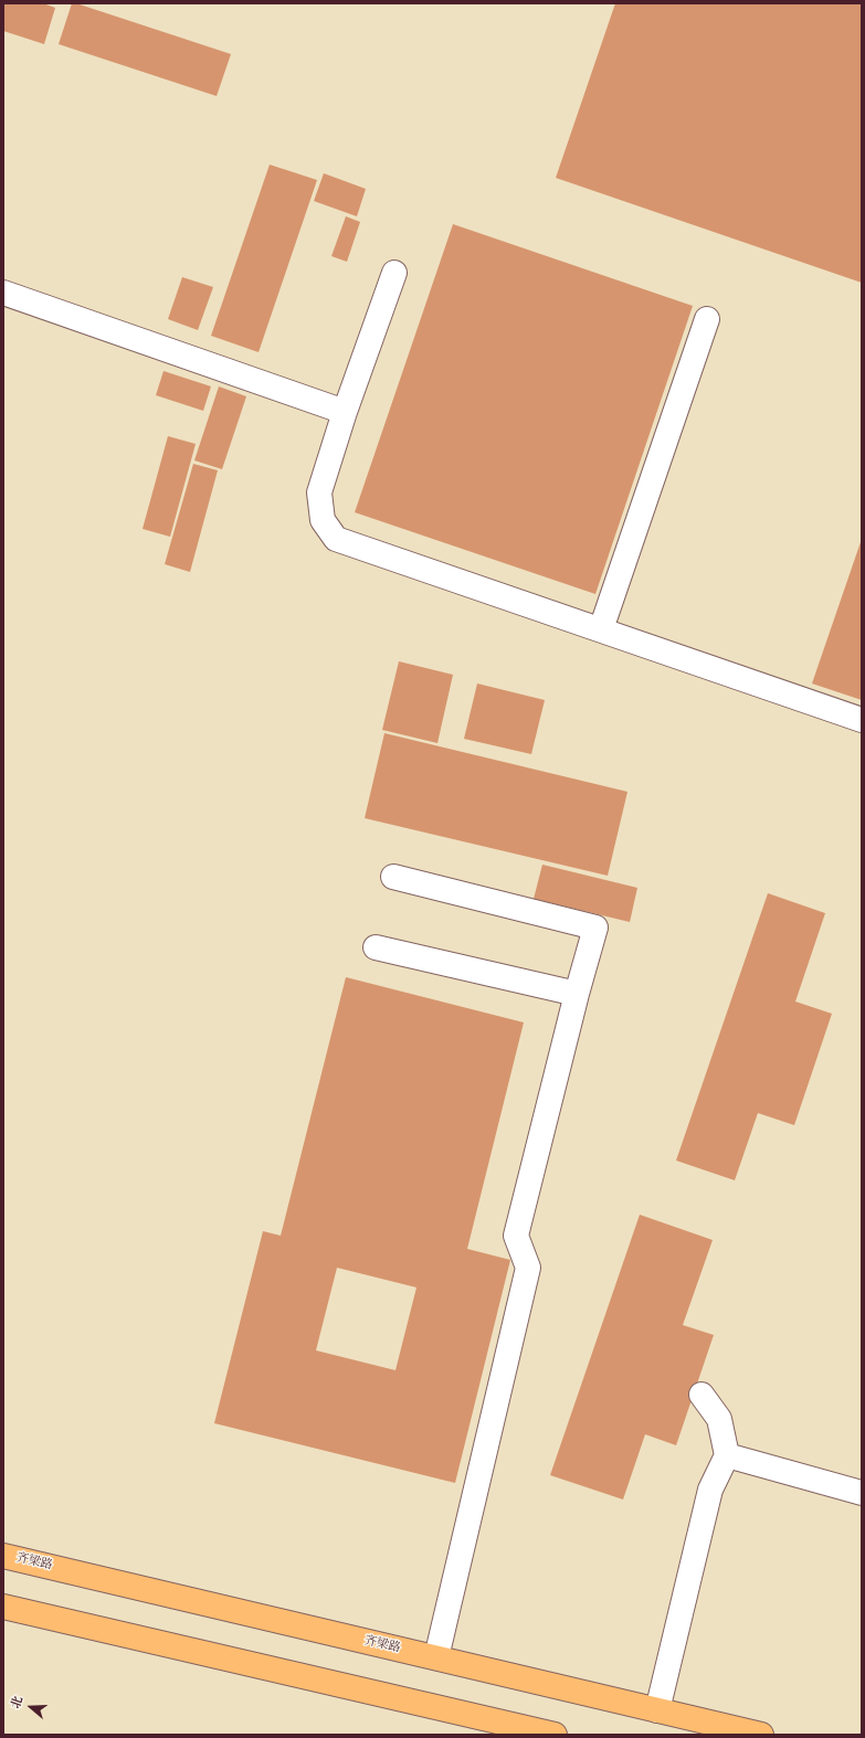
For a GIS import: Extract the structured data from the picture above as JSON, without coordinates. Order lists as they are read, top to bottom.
{
  "streets": {
    "main road": ["齐梁路"]
  },
  "north": "left"
}
